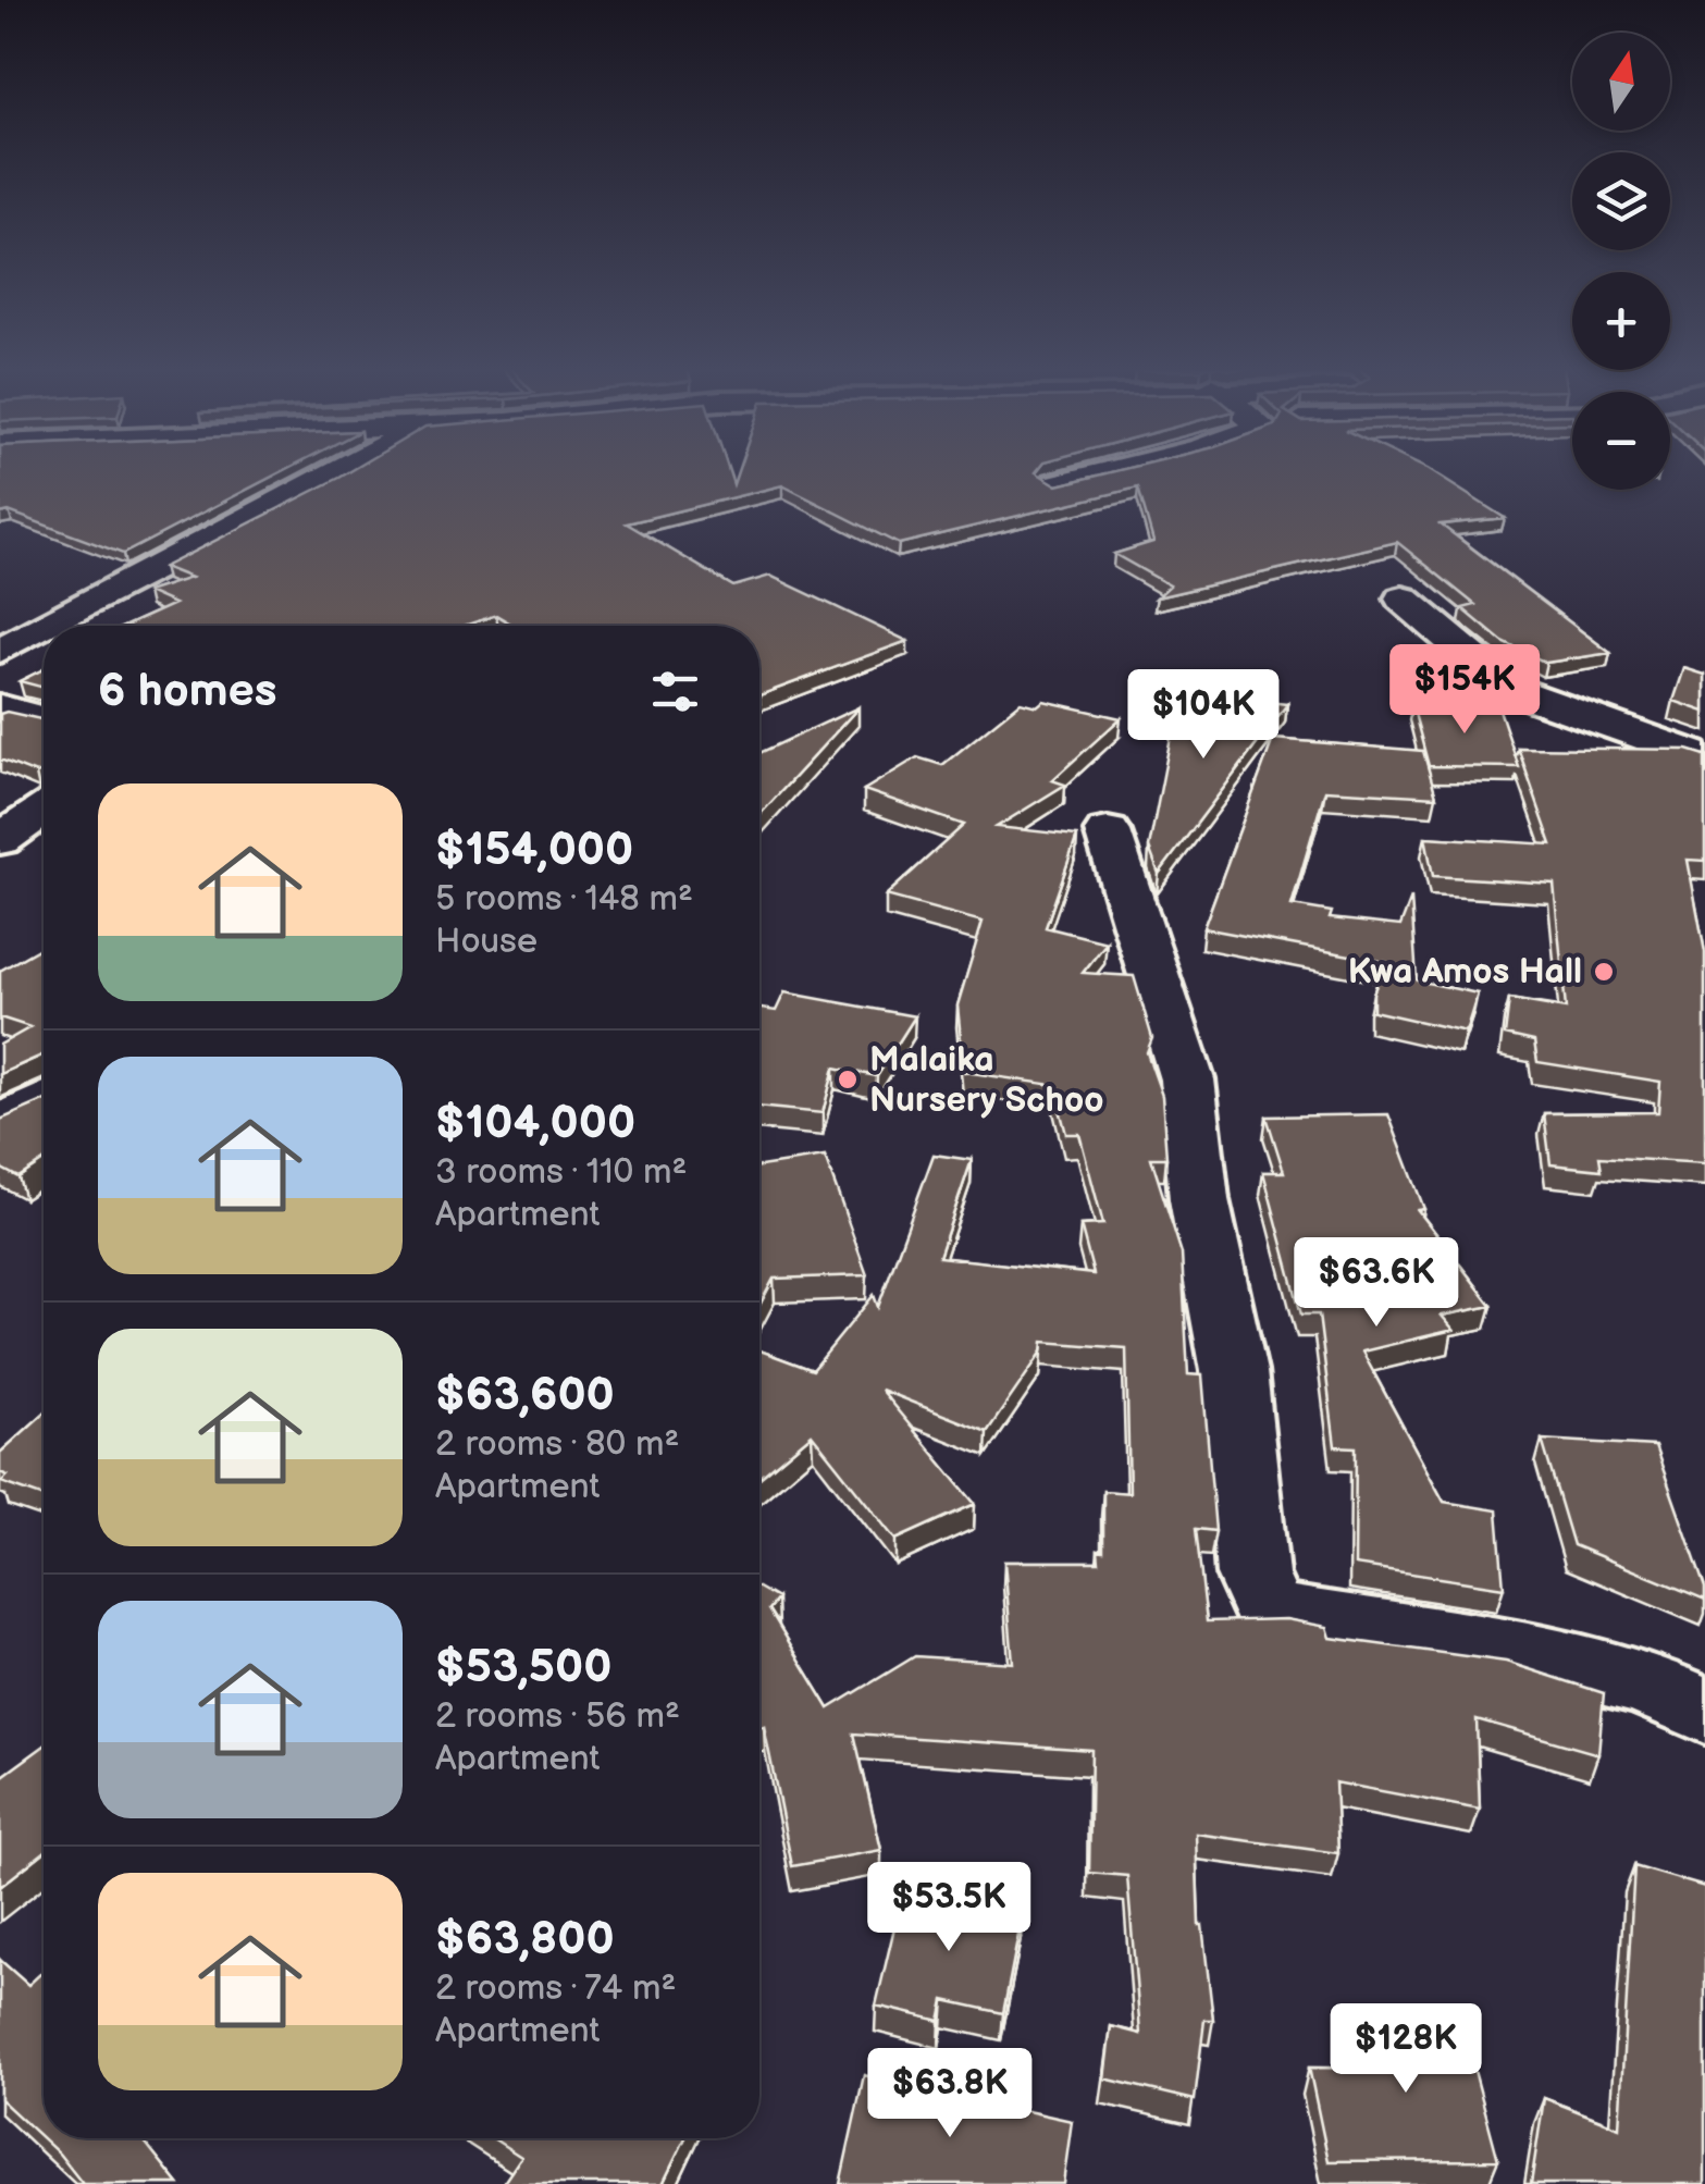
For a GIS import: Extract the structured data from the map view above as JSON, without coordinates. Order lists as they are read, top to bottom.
{
  "places": ["Kwa Amos Hall", "Malaika Nursery Schoo"],
  "north": "top",
  "page": {
    "map_buttons": ["+", "−"],
    "heading": "6 homes",
    "price": [
      "$154K",
      "$104K",
      "$63.6K",
      "$53.5K",
      "$128K",
      "$63.8K"
    ],
    "list": [
      {
        "name": "$154,000",
        "note": "5 rooms · 148 m² · House"
      },
      {
        "name": "$104,000",
        "note": "3 rooms · 110 m² · Apartment"
      },
      {
        "name": "$63,600",
        "note": "2 rooms · 80 m² · Apartment"
      },
      {
        "name": "$53,500",
        "note": "2 rooms · 56 m² · Apartment"
      },
      {
        "name": "$63,800",
        "note": "2 rooms · 74 m² · Apartment"
      }
    ]
  }
}
